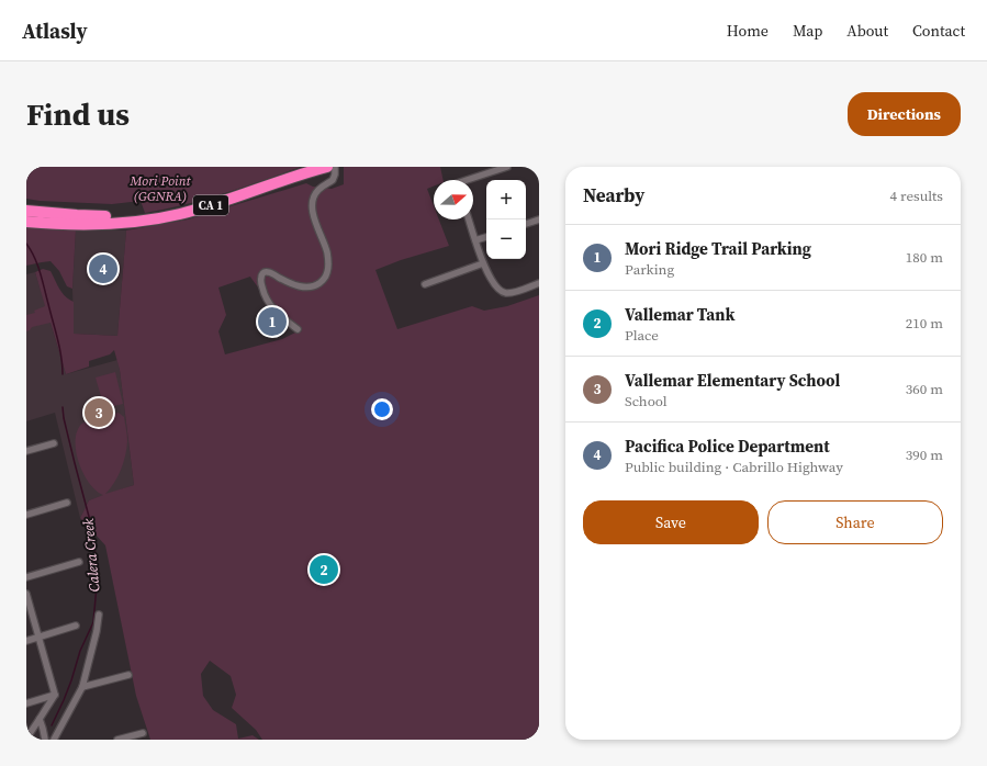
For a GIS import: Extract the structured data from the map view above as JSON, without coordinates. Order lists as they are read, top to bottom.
{
  "streets": {
    "highway": ["CA 1"]
  },
  "water": ["Calera Creek"],
  "parks": ["Mori Point (GGNRA)"],
  "north": "right",
  "page": {
    "header": "Atlasly",
    "nav": [
      "Home",
      "Map",
      "About",
      "Contact"
    ],
    "buttons": [
      "Directions",
      ["Save", "Share"]
    ],
    "title": "Find us",
    "heading": ["Nearby", "4 results"],
    "map_buttons": ["+", "−"],
    "list": [
      {
        "mark": "1",
        "name": "Mori Ridge Trail Parking",
        "note": "Parking",
        "value": "180 m"
      },
      {
        "mark": "2",
        "name": "Vallemar Tank",
        "note": "Place",
        "value": "210 m"
      },
      {
        "mark": "3",
        "name": "Vallemar Elementary School",
        "note": "School",
        "value": "360 m"
      },
      {
        "mark": "4",
        "name": "Pacifica Police Department",
        "note": "Public building · Cabrillo Highway",
        "value": "390 m"
      }
    ],
    "pins": [
      "4",
      "1",
      "3",
      "2"
    ]
  }
}
